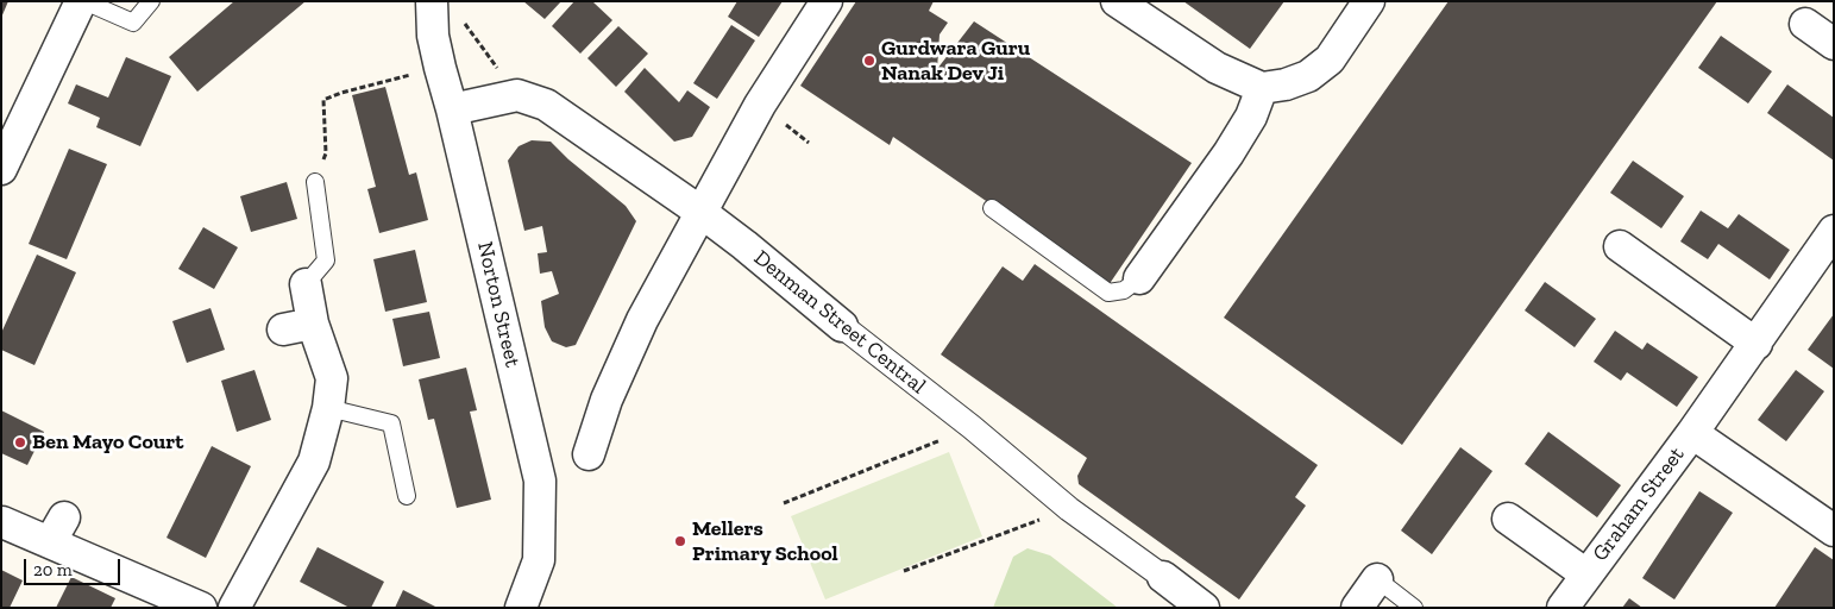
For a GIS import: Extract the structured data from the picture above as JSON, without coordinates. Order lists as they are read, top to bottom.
{
  "streets": {
    "street": ["Norton Street", "Denman Street Central", "Graham Street"]
  },
  "places": ["Gurdwara Guru Nanak Dev Ji", "Ben Mayo Court", "Mellers Primary School"],
  "scale_bar": "20 m"
}
